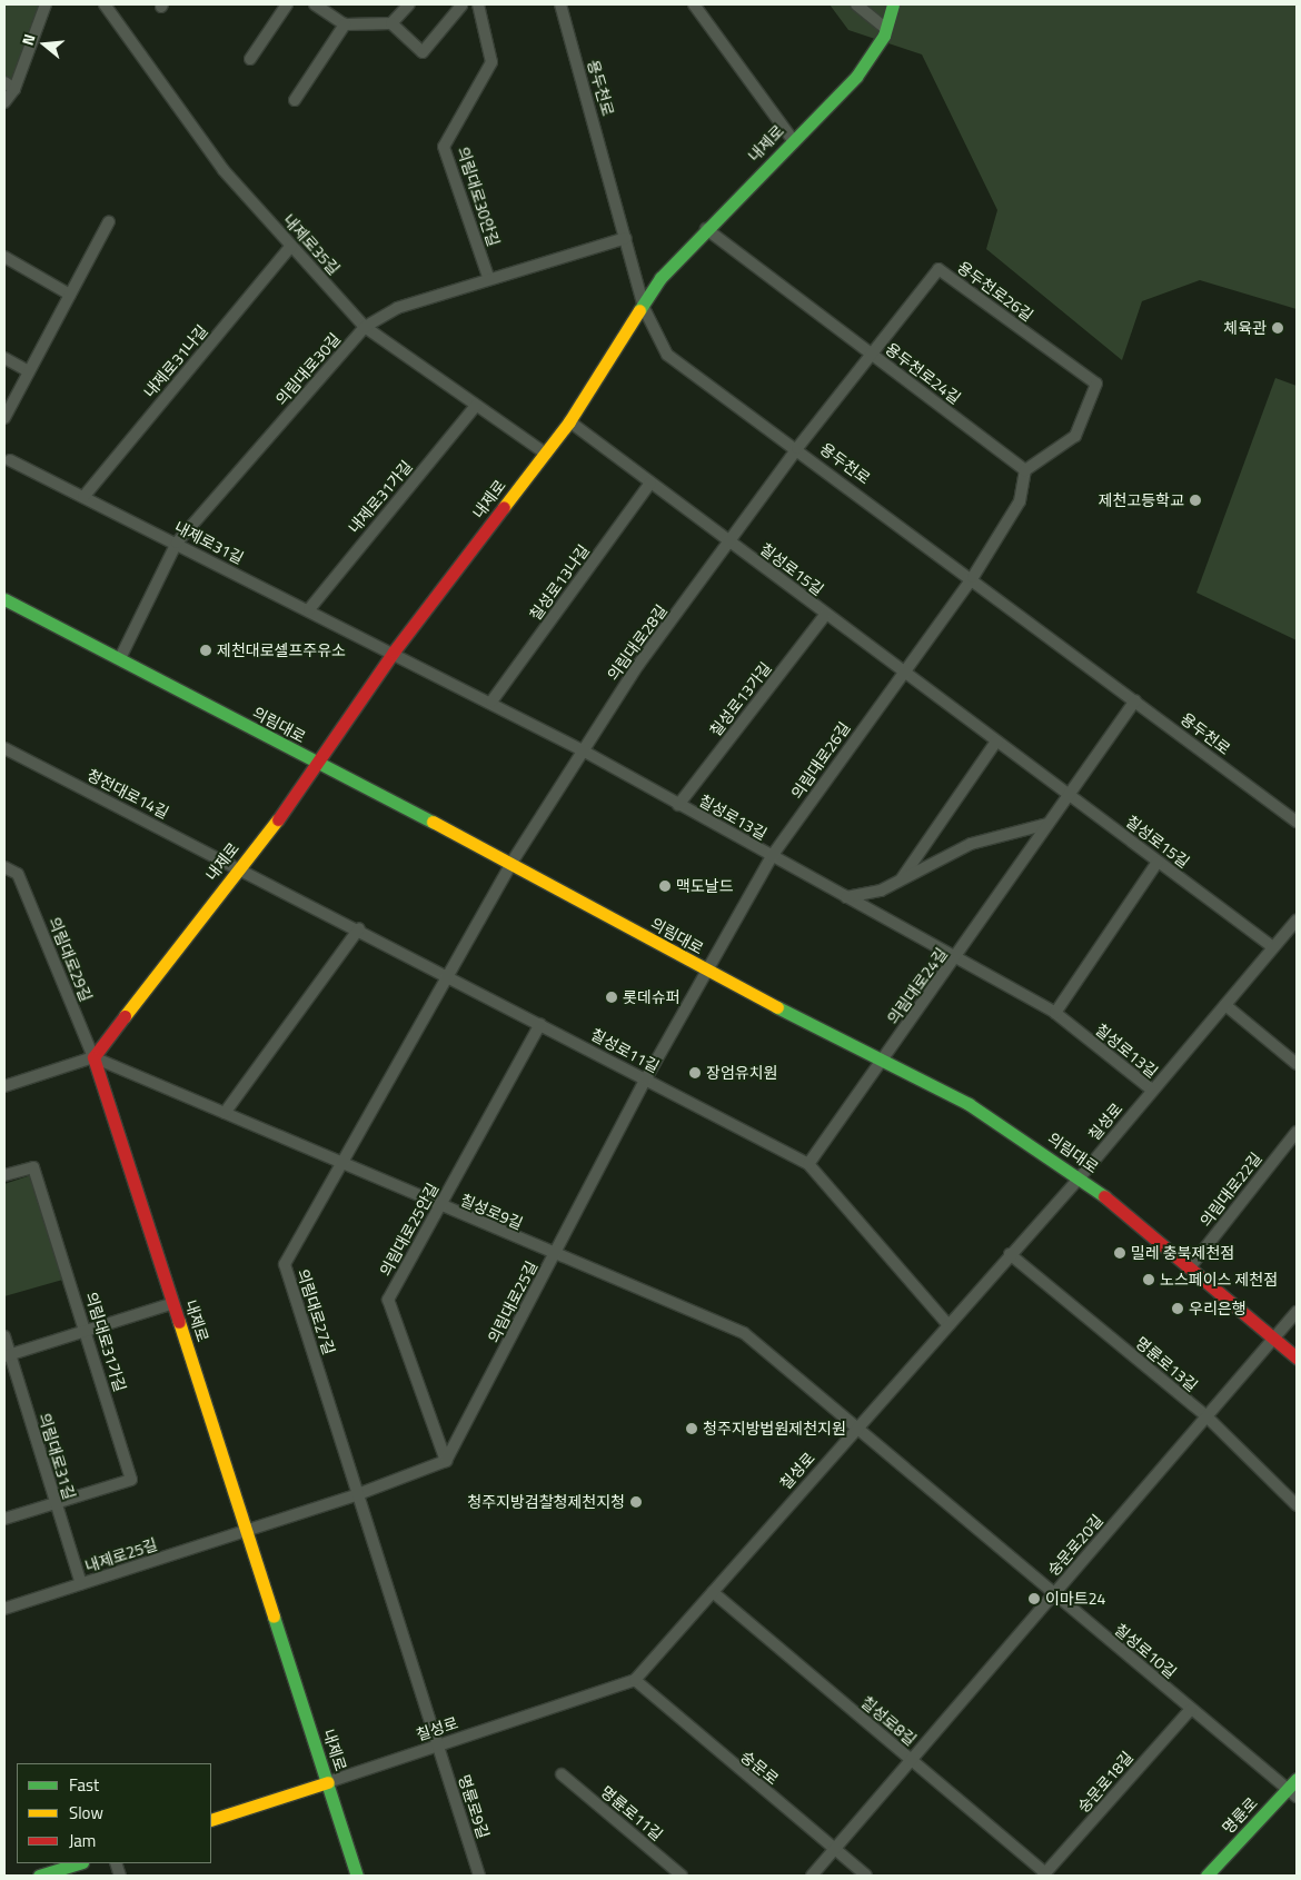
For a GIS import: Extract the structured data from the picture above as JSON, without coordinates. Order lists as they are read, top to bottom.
{
  "streets": {
    "street": [
      "용두천로",
      "내제로",
      "의림대로30안길",
      "내제로35길",
      "용두천로26길",
      "내제로31나길",
      "의림대로30길",
      "용두천로24길",
      "내제로31가길",
      "내제로31길",
      "칠성로15길",
      "칠성로13나길",
      "의림대로28길",
      "칠성로13가길",
      "의림대로",
      "의림대로26길",
      "청전대로14길",
      "칠성로13길",
      "의림대로29길",
      "의림대로24길",
      "칠성로11길",
      "칠성로",
      "의림대로22길",
      "칠성로9길",
      "의림대로25안길",
      "의림대로25길",
      "의림대로27길",
      "의림대로31가길",
      "명륜로13길",
      "의림대로31길",
      "숭문로20길",
      "내제로25길",
      "칠성로10길",
      "칠성로8길",
      "숭문로",
      "숭문로18길",
      "명륜로9길",
      "명륜로11길",
      "명륜로"
    ]
  },
  "crossings": [
    ["용두천로", "내제로"],
    ["용두천로", "용두천로26길"],
    ["용두천로", "의림대로30길"],
    ["용두천로", "의림대로28길"],
    ["용두천로", "의림대로26길"],
    ["용두천로", "의림대로24길"],
    ["내제로", "내제로35길"],
    ["내제로", "용두천로24길"],
    ["내제로", "내제로31길"],
    ["내제로", "칠성로15길"],
    ["내제로", "의림대로"],
    ["내제로", "청전대로14길"],
    ["내제로", "칠성로13길"],
    ["내제로", "의림대로29길"],
    ["내제로", "칠성로11길"],
    ["내제로", "칠성로"],
    ["내제로", "칠성로9길"],
    ["내제로", "내제로25길"],
    ["의림대로30안길", "의림대로30길"],
    ["내제로35길", "내제로31나길"],
    ["내제로35길", "의림대로30길"],
    ["내제로35길", "내제로31가길"],
    ["용두천로26길", "용두천로24길"],
    ["용두천로26길", "의림대로28길"],
    ["내제로31나길", "내제로31길"],
    ["의림대로30길", "내제로31길"],
    ["의림대로30길", "의림대로"],
    ["내제로31가길", "내제로31길"],
    ["내제로31길", "칠성로13길"],
    ["칠성로15길", "칠성로13나길"],
    ["칠성로15길", "의림대로28길"],
    ["칠성로15길", "칠성로13가길"],
    ["칠성로15길", "의림대로26길"],
    ["칠성로15길", "의림대로24길"],
    ["칠성로15길", "칠성로"],
    ["칠성로13나길", "칠성로13길"],
    ["의림대로28길", "의림대로"],
    ["의림대로28길", "칠성로13길"],
    ["의림대로28길", "의림대로27길"],
    ["칠성로13가길", "칠성로13길"],
    ["의림대로", "의림대로26길"],
    ["의림대로", "의림대로24길"],
    ["의림대로", "칠성로"],
    ["의림대로", "의림대로22길"],
    ["의림대로", "의림대로25길"],
    ["의림대로", "의림대로27길"],
    ["의림대로", "숭문로20길"],
    ["의림대로26길", "칠성로13길"],
    ["의림대로26길", "의림대로25길"],
    ["청전대로14길", "칠성로11길"],
    ["칠성로13길", "의림대로24길"],
    ["칠성로13길", "칠성로"],
    ["의림대로29길", "칠성로9길"],
    ["의림대로24길", "칠성로11길"],
    ["칠성로11길", "칠성로"],
    ["칠성로11길", "의림대로25안길"],
    ["칠성로11길", "의림대로25길"],
    ["칠성로11길", "의림대로27길"],
    ["칠성로", "칠성로9길"],
    ["칠성로", "의림대로27길"],
    ["칠성로", "명륜로13길"],
    ["칠성로", "칠성로10길"],
    ["칠성로", "칠성로8길"],
    ["칠성로", "숭문로"],
    ["칠성로", "명륜로9길"],
    ["칠성로9길", "의림대로25안길"],
    ["칠성로9길", "의림대로25길"],
    ["칠성로9길", "의림대로27길"],
    ["칠성로9길", "칠성로10길"],
    ["의림대로25안길", "의림대로25길"],
    ["의림대로27길", "명륜로9길"],
    ["의림대로31가길", "의림대로31길"],
    ["명륜로13길", "숭문로20길"],
    ["의림대로31길", "내제로25길"],
    ["숭문로20길", "칠성로10길"],
    ["숭문로20길", "칠성로8길"],
    ["숭문로20길", "숭문로"],
    ["칠성로10길", "숭문로18길"],
    ["칠성로10길", "명륜로"],
    ["칠성로8길", "숭문로18길"]
  ],
  "places": [
    "체육관",
    "제천고등학교",
    "제천대로셀프주유소",
    "맥도날드",
    "롯데슈퍼",
    "장엄유치원",
    "밀레 충북제천점",
    "노스페이스 제천점",
    "우리은행",
    "청주지방법원제천지원",
    "청주지방검찰청제천지청",
    "이마트24"
  ],
  "legend": ["Fast", "Slow", "Jam"],
  "north": "left"
}
